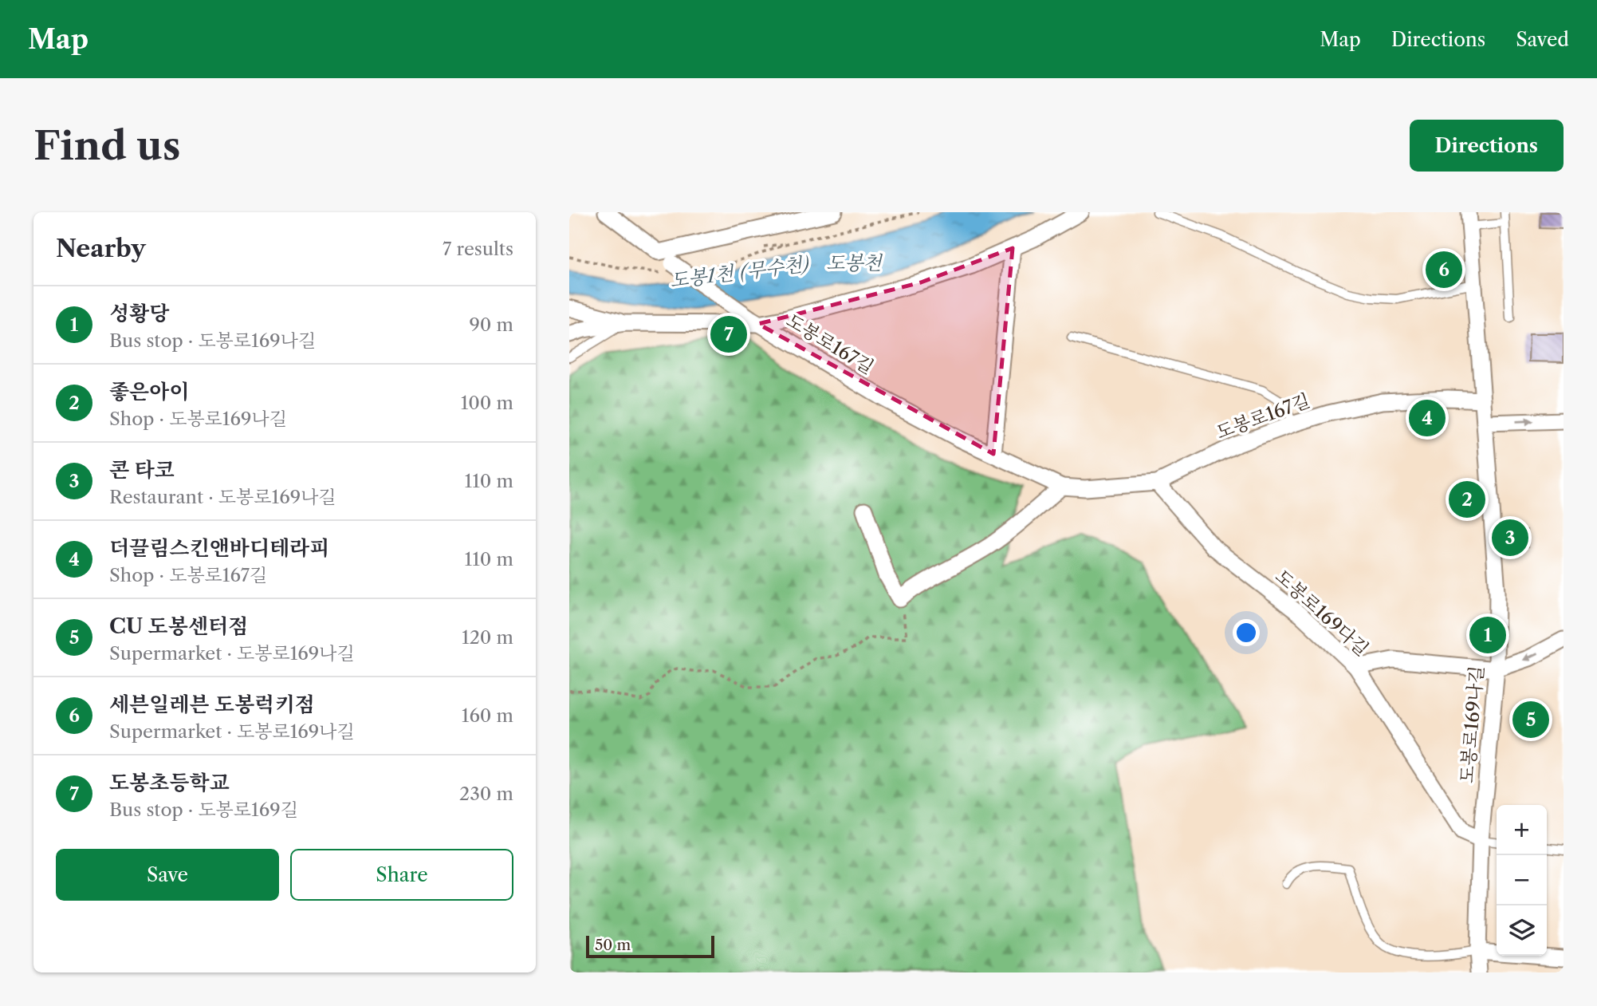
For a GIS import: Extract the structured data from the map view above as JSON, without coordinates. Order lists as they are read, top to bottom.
{
  "streets": {
    "street": ["도봉로167길", "도봉로169다길", "도봉로169나길"]
  },
  "crossings": [
    ["도봉로167길", "도봉로169다길"],
    ["도봉로167길", "도봉로169나길"],
    ["도봉로169다길", "도봉로169나길"]
  ],
  "water": ["도봉천", "도봉1천 (무수천)"],
  "scale_bar": "50 m",
  "page": {
    "header": "Map",
    "nav": ["Map", "Directions", "Saved"],
    "buttons": [
      "Directions",
      ["Save", "Share"]
    ],
    "title": "Find us",
    "heading": ["Nearby", "7 results"],
    "pins": [
      "6",
      "7",
      "4",
      "2",
      "3",
      "1",
      "5"
    ],
    "list": [
      {
        "mark": "1",
        "name": "성황당",
        "note": "Bus stop · 도봉로169나길",
        "value": "90 m"
      },
      {
        "mark": "2",
        "name": "좋은아이",
        "note": "Shop · 도봉로169나길",
        "value": "100 m"
      },
      {
        "mark": "3",
        "name": "콘 타코",
        "note": "Restaurant · 도봉로169나길",
        "value": "110 m"
      },
      {
        "mark": "4",
        "name": "더끌림스킨앤바디테라피",
        "note": "Shop · 도봉로167길",
        "value": "110 m"
      },
      {
        "mark": "5",
        "name": "CU 도봉센터점",
        "note": "Supermarket · 도봉로169나길",
        "value": "120 m"
      },
      {
        "mark": "6",
        "name": "세븐일레븐 도봉럭키점",
        "note": "Supermarket · 도봉로169나길",
        "value": "160 m"
      },
      {
        "mark": "7",
        "name": "도봉초등학교",
        "note": "Bus stop · 도봉로169길",
        "value": "230 m"
      }
    ],
    "map_buttons": ["+", "−"],
    "scale": "50 m"
  }
}
